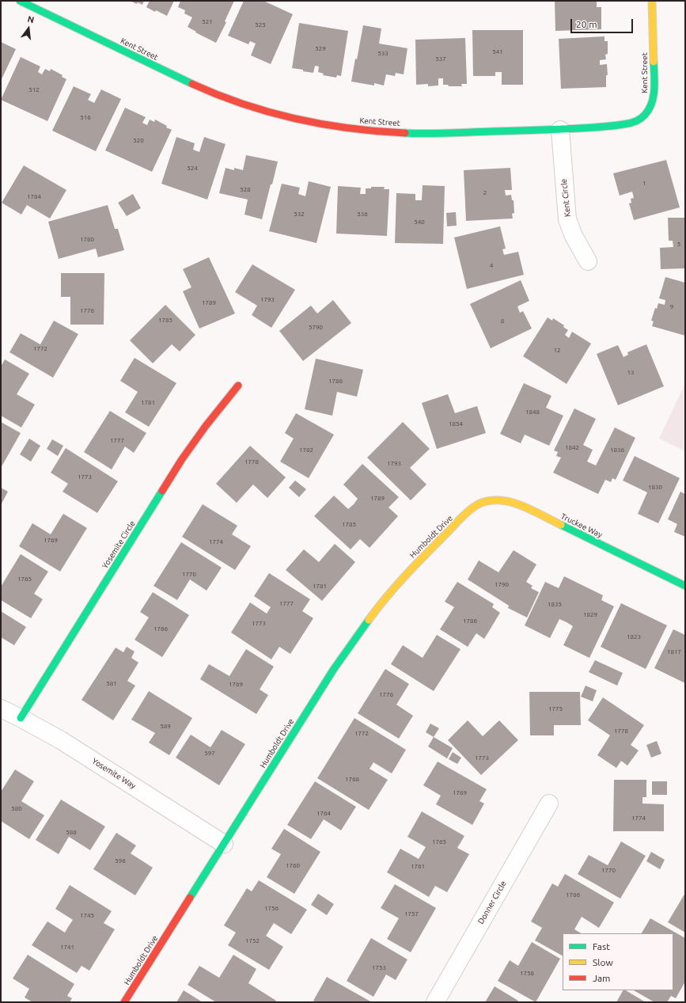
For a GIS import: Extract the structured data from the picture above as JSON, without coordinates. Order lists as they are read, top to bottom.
{
  "streets": {
    "street": [
      "Kent Street",
      "Kent Circle",
      "Truckee Way",
      "Humboldt Drive",
      "Yosemite Circle",
      "Yosemite Way",
      "Donner Circle"
    ]
  },
  "crossings": [
    ["Kent Street", "Kent Circle"],
    ["Truckee Way", "Humboldt Drive"],
    ["Humboldt Drive", "Yosemite Way"],
    ["Yosemite Circle", "Yosemite Way"]
  ],
  "house_numbers": [
    "521",
    "525",
    "529",
    "541",
    "533",
    "537",
    "512",
    "516",
    "520",
    "524",
    "1",
    "528",
    "2",
    "1784",
    "532",
    "536",
    "540",
    "1780",
    "5",
    "4",
    "1793",
    "1789",
    "9",
    "1776",
    "1785",
    "8",
    "5790",
    "1772",
    "12",
    "13",
    "1786",
    "1781",
    "1848",
    "1854",
    "1777",
    "1842",
    "1782",
    "1836",
    "1778",
    "1793",
    "1773",
    "1830",
    "1789",
    "1785",
    "1769",
    "1774",
    "1770",
    "1765",
    "1790",
    "1781",
    "1777",
    "1835",
    "1829",
    "1786",
    "1773",
    "1766",
    "1823",
    "1817",
    "581",
    "1769",
    "1776",
    "1775",
    "589",
    "1778",
    "1772",
    "597",
    "1773",
    "1768",
    "1769",
    "580",
    "1764",
    "1774",
    "588",
    "1765",
    "596",
    "1760",
    "1761",
    "1770",
    "1766",
    "1756",
    "1757",
    "1745",
    "1752",
    "1741",
    "1753",
    "1758"
  ],
  "legend": ["Fast", "Slow", "Jam"],
  "scale_bar": "20 m",
  "north": "top"
}
